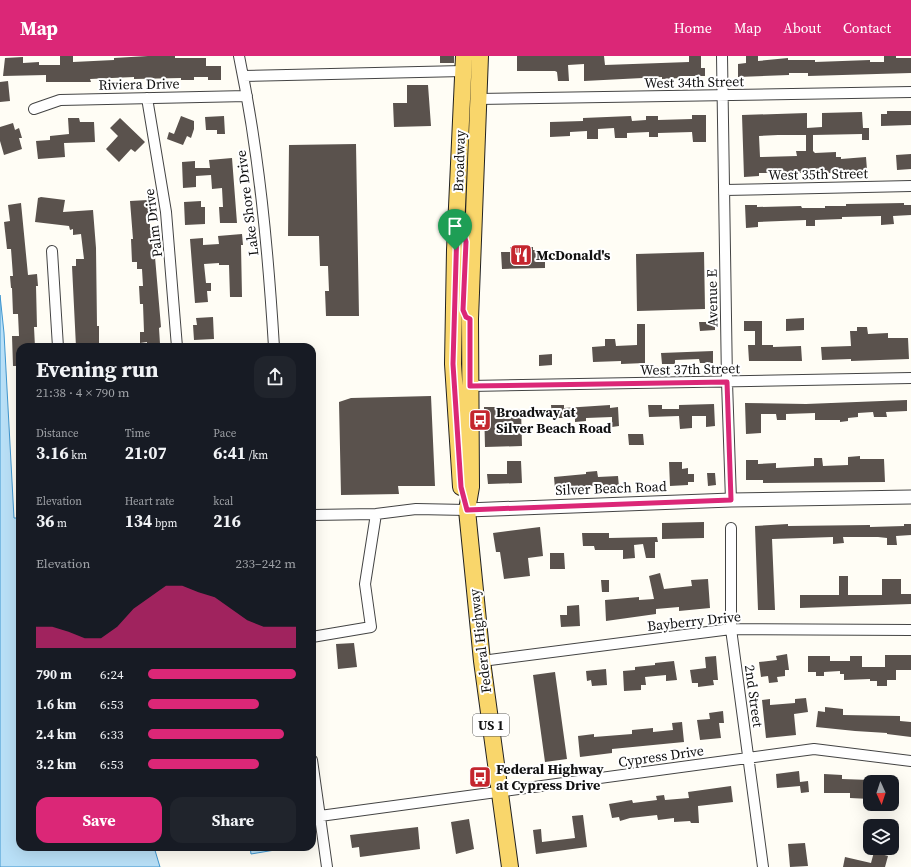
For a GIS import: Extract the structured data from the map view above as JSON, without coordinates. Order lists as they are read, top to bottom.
{
  "streets": {
    "main road": ["Broadway", "Federal Highway", "US 1"],
    "street": [
      "West 34th Street",
      "Riviera Drive",
      "West 35th Street",
      "Lake Shore Drive",
      "Palm Drive",
      "Avenue E",
      "West 37th Street",
      "Silver Beach Road",
      "Bayberry Drive",
      "2nd Street",
      "Cypress Drive"
    ]
  },
  "crossings": [
    ["West 34th Street", "Broadway"],
    ["West 34th Street", "Avenue E"],
    ["Riviera Drive", "Lake Shore Drive"],
    ["Riviera Drive", "Palm Drive"],
    ["Broadway", "West 37th Street"],
    ["Broadway", "Silver Beach Road"],
    ["Broadway", "Federal Highway"],
    ["West 35th Street", "Avenue E"],
    ["Avenue E", "West 37th Street"],
    ["Avenue E", "Silver Beach Road"],
    ["Silver Beach Road", "Federal Highway"],
    ["Bayberry Drive", "Federal Highway"],
    ["Bayberry Drive", "2nd Street"],
    ["Federal Highway", "Cypress Drive"],
    ["2nd Street", "Cypress Drive"]
  ],
  "places": {
    "restaurant": ["McDonald's"],
    "bus stop": ["Broadway at Silver Beach Road", "Federal Highway at Cypress Drive"]
  },
  "north": "bottom",
  "page": {
    "header": "Map",
    "nav": [
      "Home",
      "Map",
      "About",
      "Contact"
    ],
    "heading": ["Evening run", "21:38 · 4 × 790 m"],
    "stats": [
      ["Distance", "3.16 km"],
      ["Time", "21:07"],
      ["Pace", "6:41 /km"],
      ["Elevation", "36 m"],
      ["Heart rate", "134 bpm"],
      ["kcal", "216"]
    ],
    "chart": ["Elevation", "233–242 m"],
    "list": [
      {
        "name": "790 m",
        "note": "6:24"
      },
      {
        "name": "1.6 km",
        "note": "6:53"
      },
      {
        "name": "2.4 km",
        "note": "6:33"
      },
      {
        "name": "3.2 km",
        "note": "6:53"
      }
    ],
    "buttons": ["Save", "Share"]
  }
}
